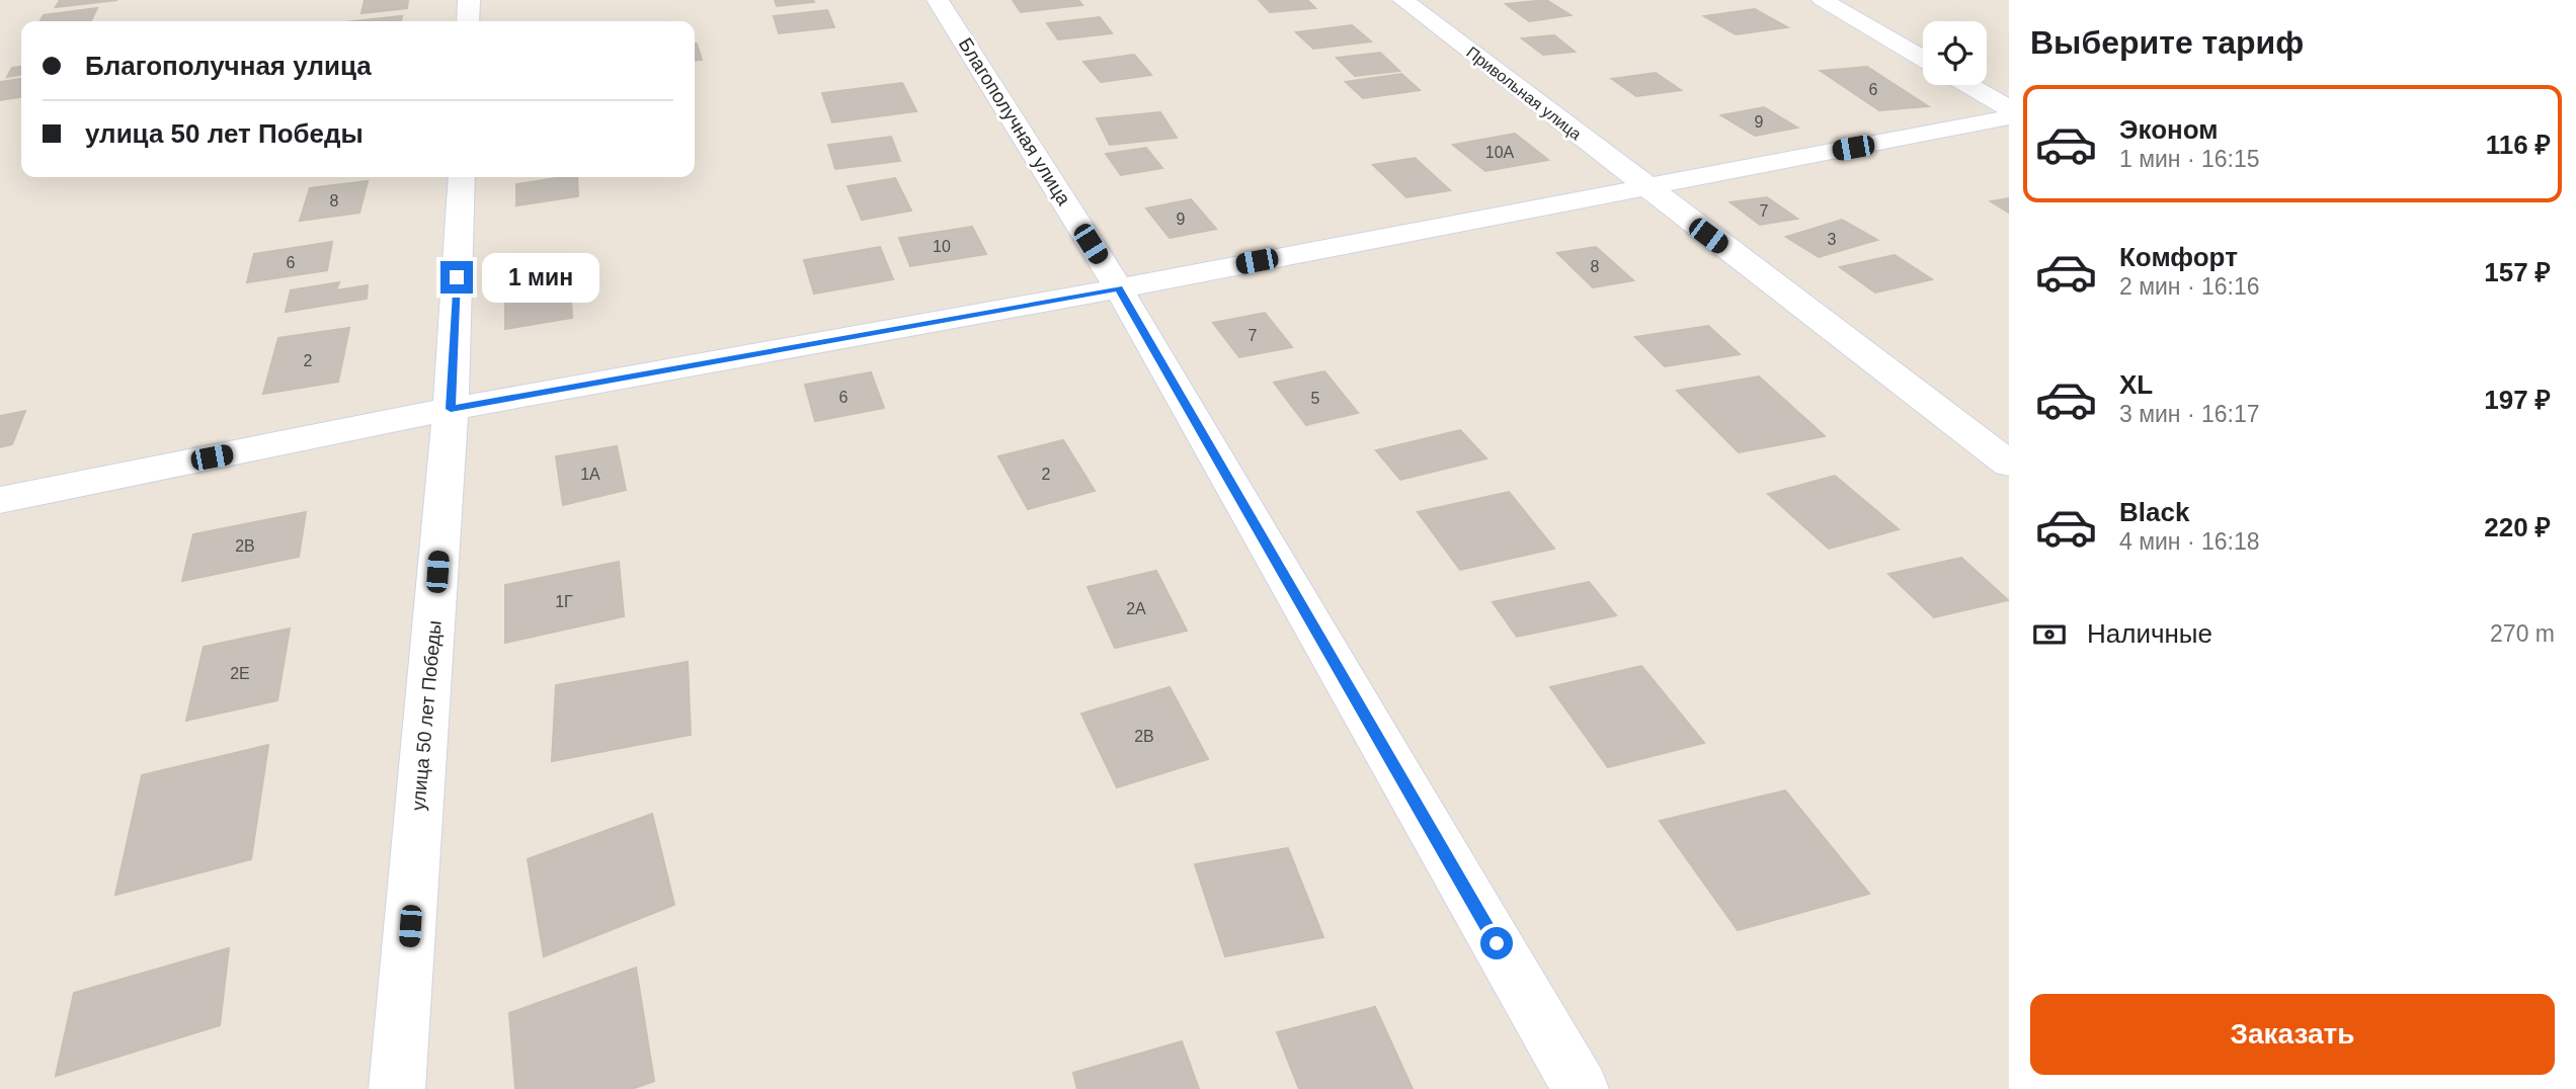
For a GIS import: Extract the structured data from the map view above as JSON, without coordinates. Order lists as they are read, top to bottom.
{
  "streets": {
    "street": ["Привольная улица", "Благополучная улица", "улица 50 лет Победы"]
  },
  "house_numbers": [
    "6",
    "9",
    "10А",
    "8",
    "7",
    "9",
    "3",
    "10",
    "6",
    "8",
    "7",
    "2",
    "6",
    "5",
    "1А",
    "2",
    "2В",
    "1Г",
    "2А",
    "2Е",
    "2В"
  ],
  "page": {
    "heading": "Выберите тариф",
    "banner": ["Благополучная улица", "улица 50 лет Победы"],
    "list": [
      {
        "name": "Эконом",
        "note": "1 мин · 16:15",
        "value": "116 ₽"
      },
      {
        "name": "Комфорт",
        "note": "2 мин · 16:16",
        "value": "157 ₽"
      },
      {
        "name": "XL",
        "note": "3 мин · 16:17",
        "value": "197 ₽"
      },
      {
        "name": "Black",
        "note": "4 мин · 16:18",
        "value": "220 ₽"
      }
    ],
    "bubble": "1 мин",
    "pay": ["Наличные", "270 m"],
    "buttons": "Заказать"
  }
}
